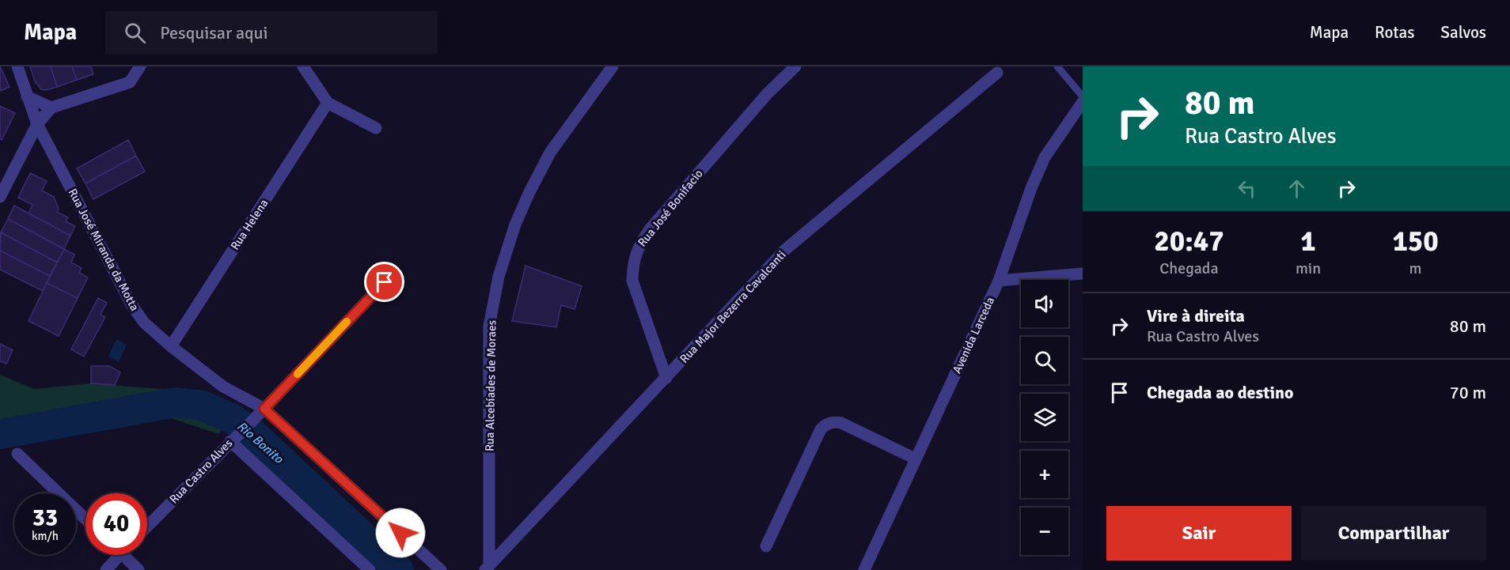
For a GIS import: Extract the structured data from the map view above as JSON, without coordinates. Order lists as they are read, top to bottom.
{
  "streets": {
    "street": [
      "Rua José Bonifacio",
      "Rua Helena",
      "Rua José Miranda da Motta",
      "Rua Major Bezerra Cavalcanti",
      "Avenida Larceda",
      "Rua Alcebíades de Moraes",
      "Rua Castro Alves"
    ]
  },
  "crossings": [
    ["Rua José Bonifacio", "Rua Major Bezerra Cavalcanti"],
    ["Rua Helena", "Rua José Miranda da Motta"],
    ["Rua José Miranda da Motta", "Rua Castro Alves"],
    ["Rua Major Bezerra Cavalcanti", "Rua Alcebíades de Moraes"]
  ],
  "water": ["Rio Bonito"],
  "page": {
    "header": "Mapa",
    "search": "Pesquisar aqui",
    "nav": ["Mapa", "Rotas", "Salvos"],
    "turn": ["80 m", "Rua Castro Alves"],
    "eta": [
      "20:47",
      "Chegada",
      "1",
      "min",
      "150",
      "m"
    ],
    "map_buttons": ["+", "−"],
    "list": [
      {
        "name": "Vire à direita",
        "note": "Rua Castro Alves",
        "value": "80 m"
      },
      {
        "name": "Chegada ao destino",
        "value": "70 m"
      }
    ],
    "speed": "33 km/h",
    "limit": "40",
    "buttons": ["Sair", "Compartilhar"]
  }
}
